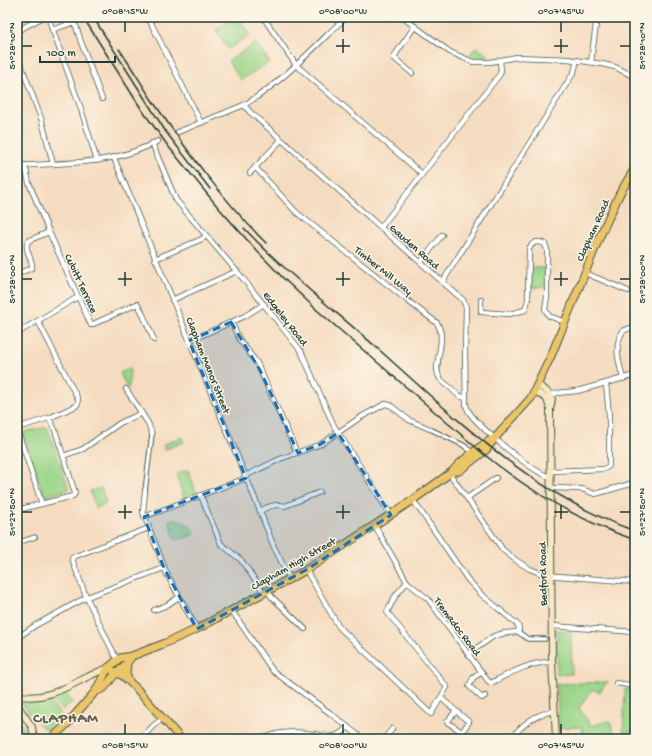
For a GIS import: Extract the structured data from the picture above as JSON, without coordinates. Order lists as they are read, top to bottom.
{
  "streets": {
    "main road": ["Clapham Road", "Clapham High Street", "Bedford Road"],
    "street": [
      "Gauden Road",
      "Timber Mill Way",
      "Cubitt Terrace",
      "Edgeley Road",
      "Clapham Manor Street",
      "Tremadoc Road"
    ]
  },
  "crossings": [
    ["Clapham Road", "Clapham High Street"],
    ["Gauden Road", "Timber Mill Way"],
    ["Gauden Road", "Clapham High Street"],
    ["Gauden Road", "Bedford Road"],
    ["Edgeley Road", "Clapham High Street"],
    ["Clapham Manor Street", "Clapham High Street"],
    ["Clapham High Street", "Tremadoc Road"],
    ["Bedford Road", "Tremadoc Road"]
  ],
  "districts": ["CLAPHAM"],
  "scale_bar": "100 m",
  "coordinates": [
    "0°08'15\"W",
    "0°08'00\"W",
    "0°07'45\"W",
    "51°28'10\"N",
    "51°28'00\"N",
    "51°27'50\"N"
  ]
}
